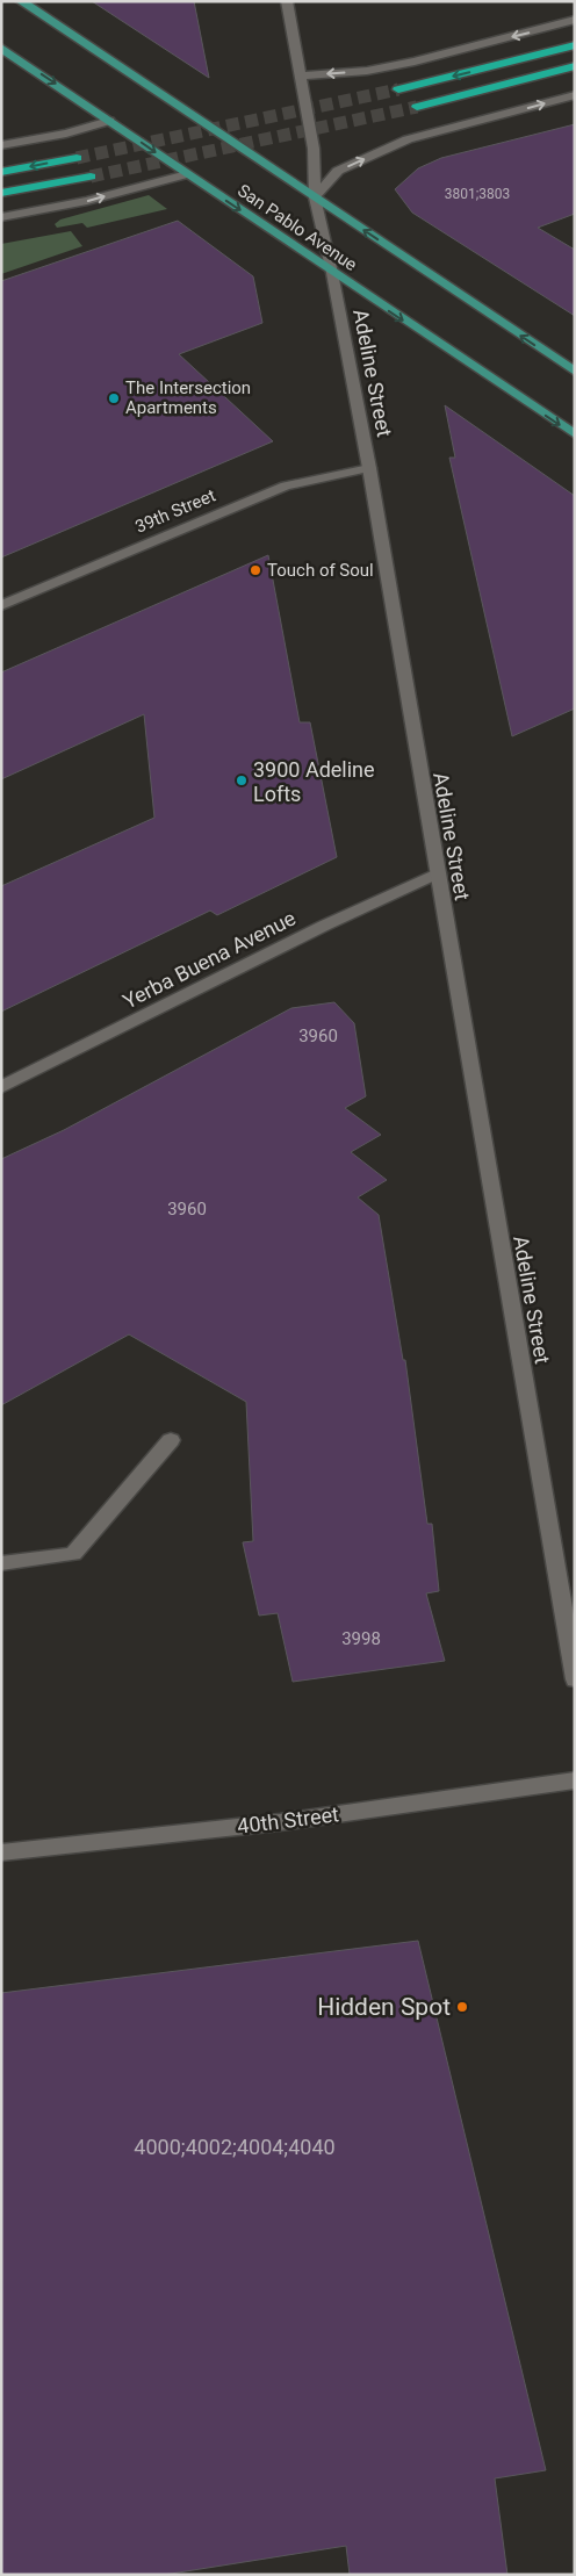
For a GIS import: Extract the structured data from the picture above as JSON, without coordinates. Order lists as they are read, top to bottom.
{
  "streets": {
    "main road": [
      "San Pablo Avenue",
      "Adeline Street",
      "39th Street",
      "Yerba Buena Avenue",
      "40th Street"
    ]
  },
  "crossings": [
    ["San Pablo Avenue", "Adeline Street"],
    ["Adeline Street", "39th Street"],
    ["Adeline Street", "Yerba Buena Avenue"]
  ],
  "places": [
    "The Intersection Apartments",
    "Touch of Soul",
    "3900 Adeline Lofts",
    "Hidden Spot"
  ],
  "house_numbers": [
    "3801;3803",
    "3960",
    "3960",
    "3998",
    "4000;4002;4004;4040"
  ]
}
